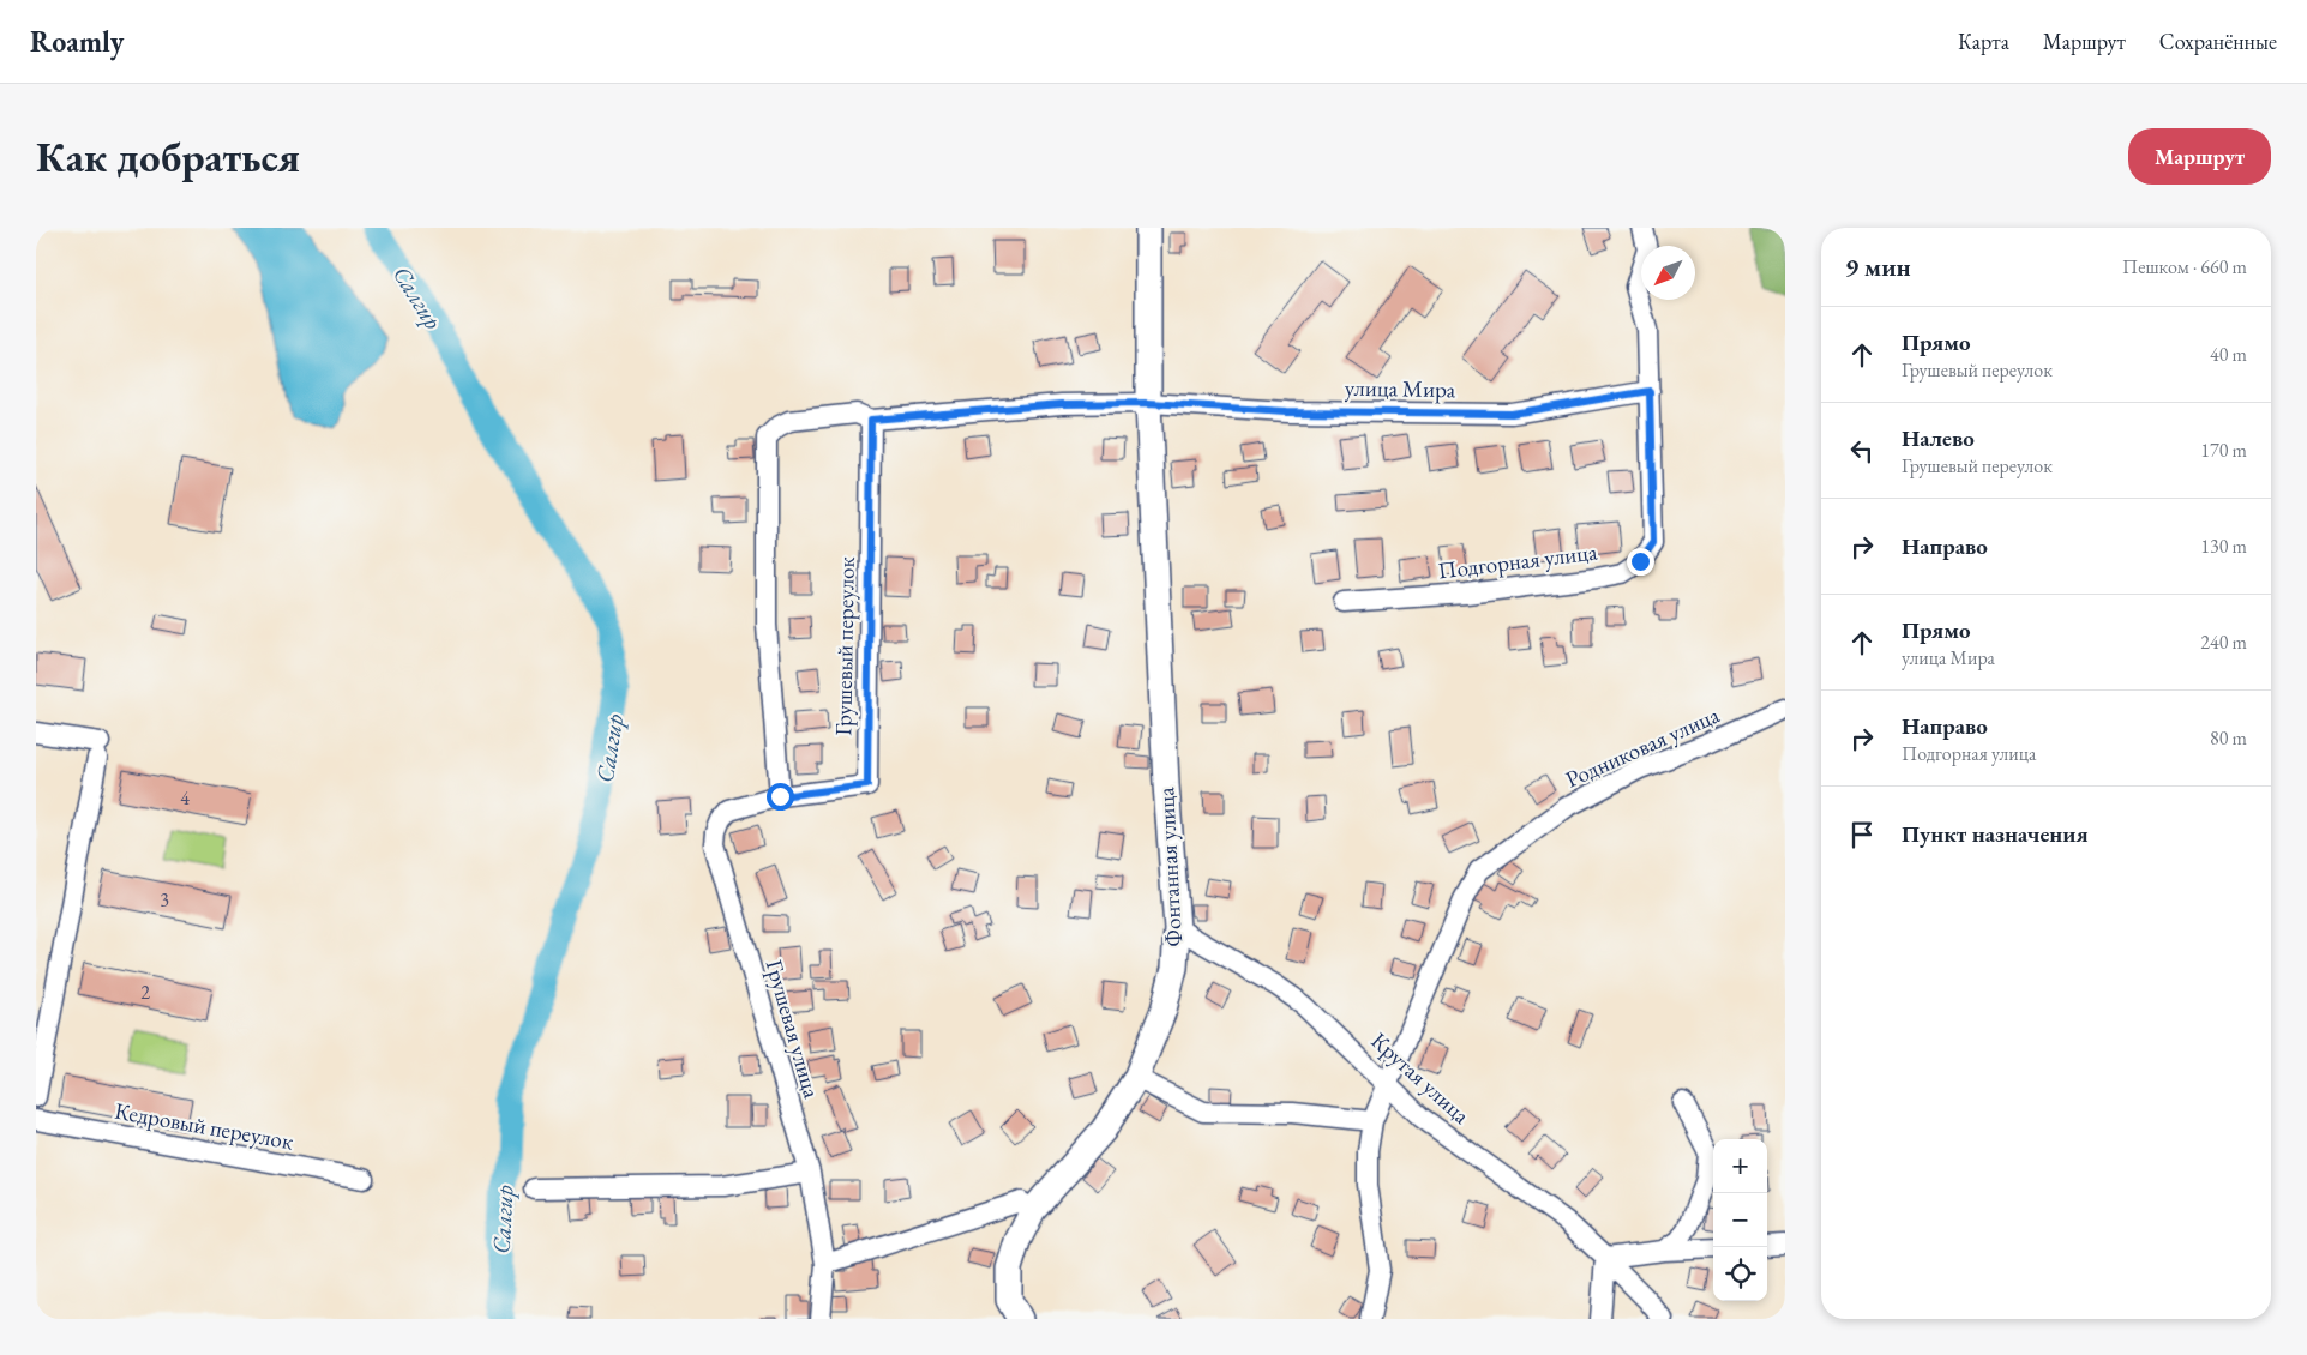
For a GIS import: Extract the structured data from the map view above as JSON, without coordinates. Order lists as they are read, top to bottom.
{
  "streets": {
    "main road": ["Фонтанная улица"],
    "street": [
      "улица Мира",
      "Подгорная улица",
      "Грушевый переулок",
      "Родниковая улица",
      "Грушевая улица",
      "Крутая улица",
      "Кедровый переулок"
    ]
  },
  "crossings": [
    ["улица Мира", "Подгорная улица"],
    ["улица Мира", "Грушевый переулок"],
    ["улица Мира", "Фонтанная улица"],
    ["улица Мира", "Грушевая улица"],
    ["Грушевый переулок", "Грушевая улица"],
    ["Родниковая улица", "Крутая улица"],
    ["Фонтанная улица", "Крутая улица"]
  ],
  "water": ["Салгир"],
  "house_numbers": ["4", "3", "2"],
  "north": "bottom left",
  "page": {
    "header": "Roamly",
    "nav": ["Карта", "Маршрут", "Сохранённые"],
    "buttons": "Маршрут",
    "title": "Как добраться",
    "heading": ["9 мин", "Пешком · 660 m"],
    "list": [
      ["Прямо", "Грушевый переулок", "40 m"],
      ["Налево", "Грушевый переулок", "170 m"],
      ["Направо", "130 m"],
      ["Прямо", "улица Мира", "240 m"],
      ["Направо", "Подгорная улица", "80 m"],
      "Пункт назначения"
    ],
    "map_buttons": ["+", "−"]
  }
}
